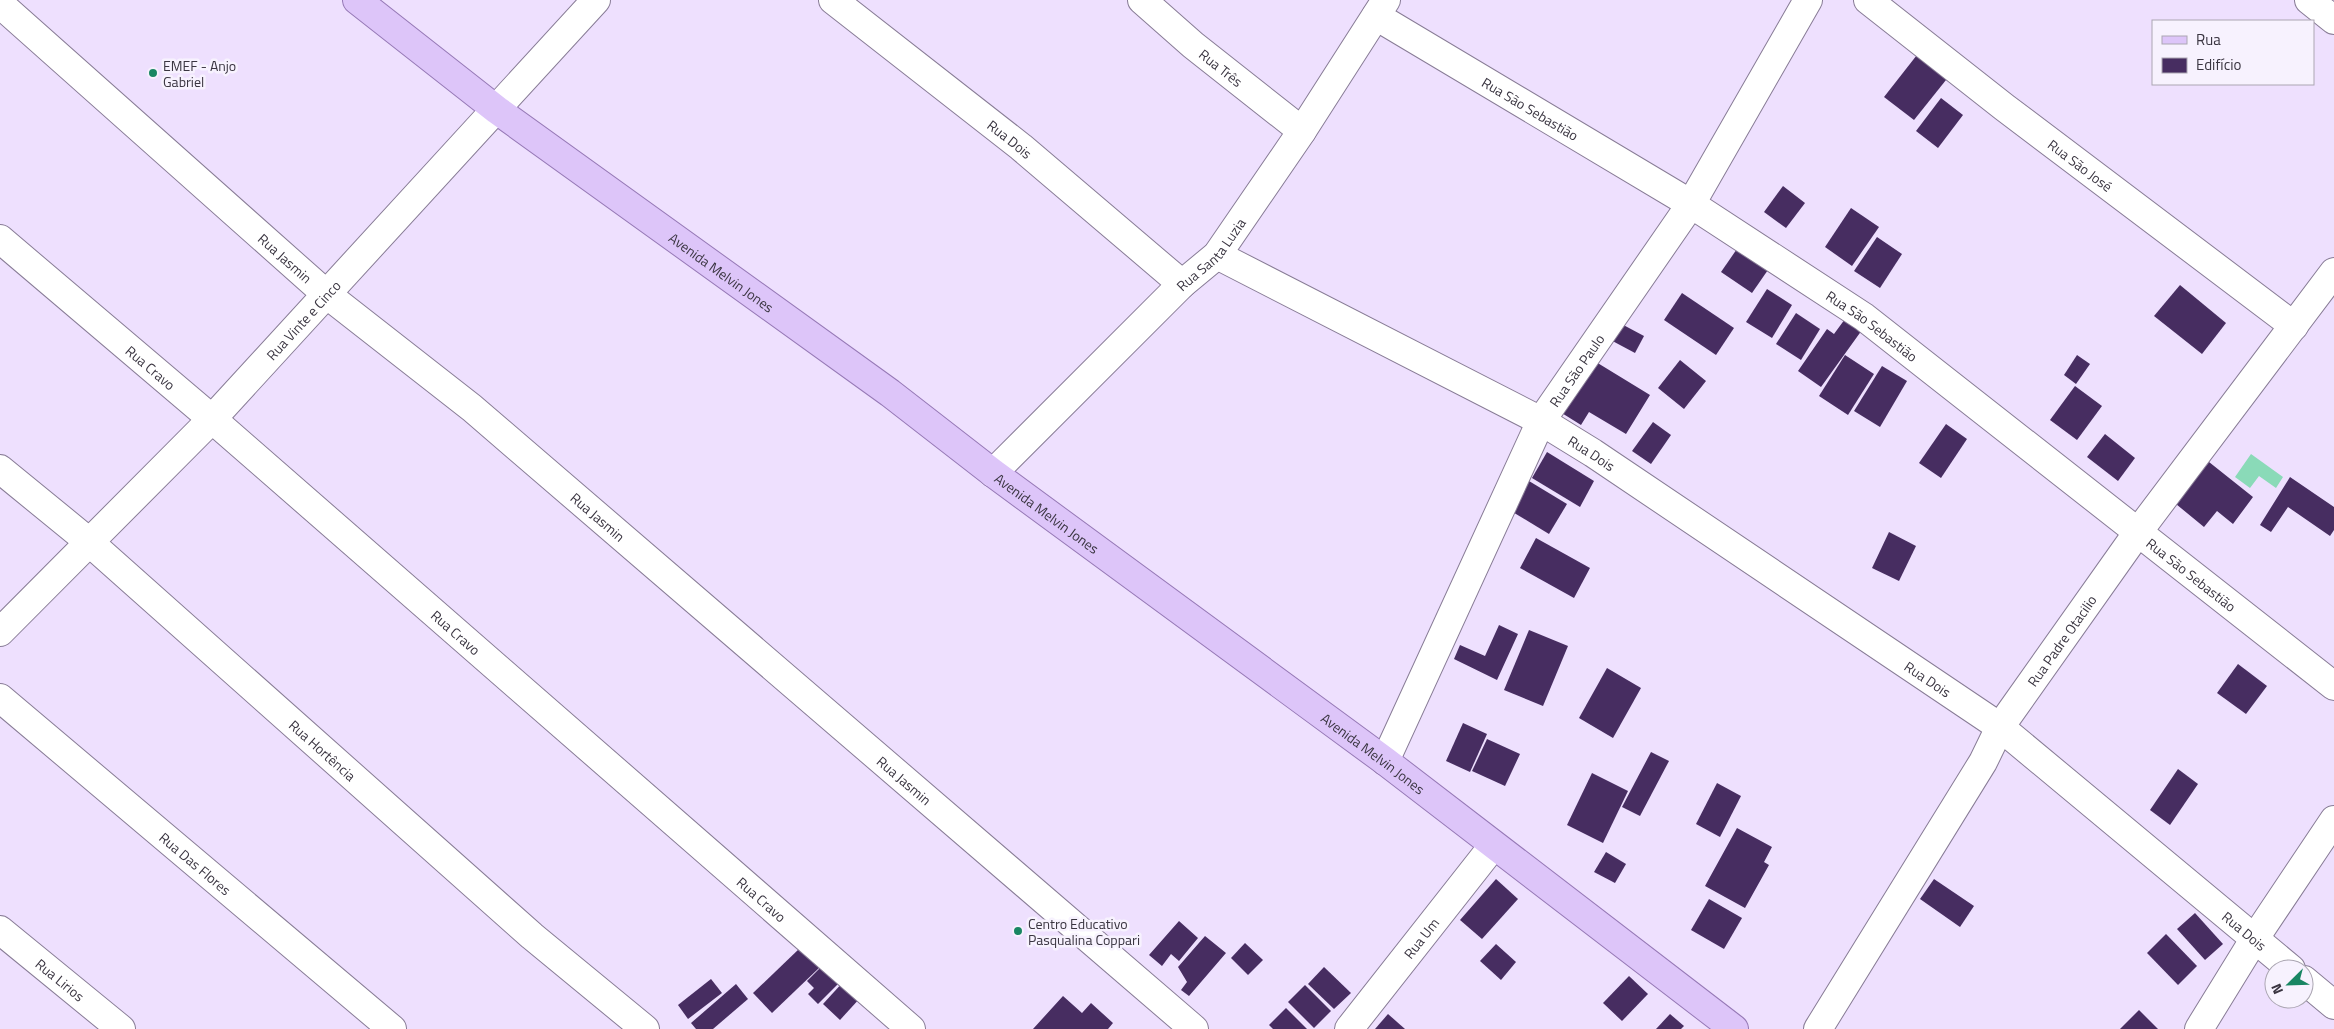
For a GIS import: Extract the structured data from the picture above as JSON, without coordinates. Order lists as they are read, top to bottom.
{
  "streets": {
    "main road": ["Avenida Melvin Jones"],
    "street": [
      "Rua Três",
      "Rua São Sebastião",
      "Rua Dois",
      "Rua São José",
      "Rua Santa Luzia",
      "Rua Jasmin",
      "Rua Vinte e Cinco",
      "Rua Cravo",
      "Rua São Paulo",
      "Rua Padre Otacilio",
      "Rua Hortência",
      "Rua Das Flores",
      "Rua Um",
      "Rua Lirios"
    ]
  },
  "crossings": [
    ["Rua Três", "Rua Santa Luzia"],
    ["Rua São Sebastião", "Rua Santa Luzia"],
    ["Rua São Sebastião", "Rua São Paulo"],
    ["Rua São Sebastião", "Rua Padre Otacilio"],
    ["Rua Dois", "Rua Santa Luzia"],
    ["Rua Dois", "Rua São Paulo"],
    ["Rua Dois", "Rua Padre Otacilio"],
    ["Rua São José", "Rua Padre Otacilio"],
    ["Rua Santa Luzia", "Avenida Melvin Jones"],
    ["Rua Jasmin", "Rua Vinte e Cinco"],
    ["Avenida Melvin Jones", "Rua Vinte e Cinco"],
    ["Avenida Melvin Jones", "Rua São Paulo"],
    ["Avenida Melvin Jones", "Rua Um"],
    ["Rua Vinte e Cinco", "Rua Cravo"],
    ["Rua Vinte e Cinco", "Rua Hortência"]
  ],
  "places": ["EMEF - Anjo Gabriel", "Centro Educativo Pasqualina Coppari"],
  "legend": ["Rua", "Edifício"],
  "north": "bottom left"
}
